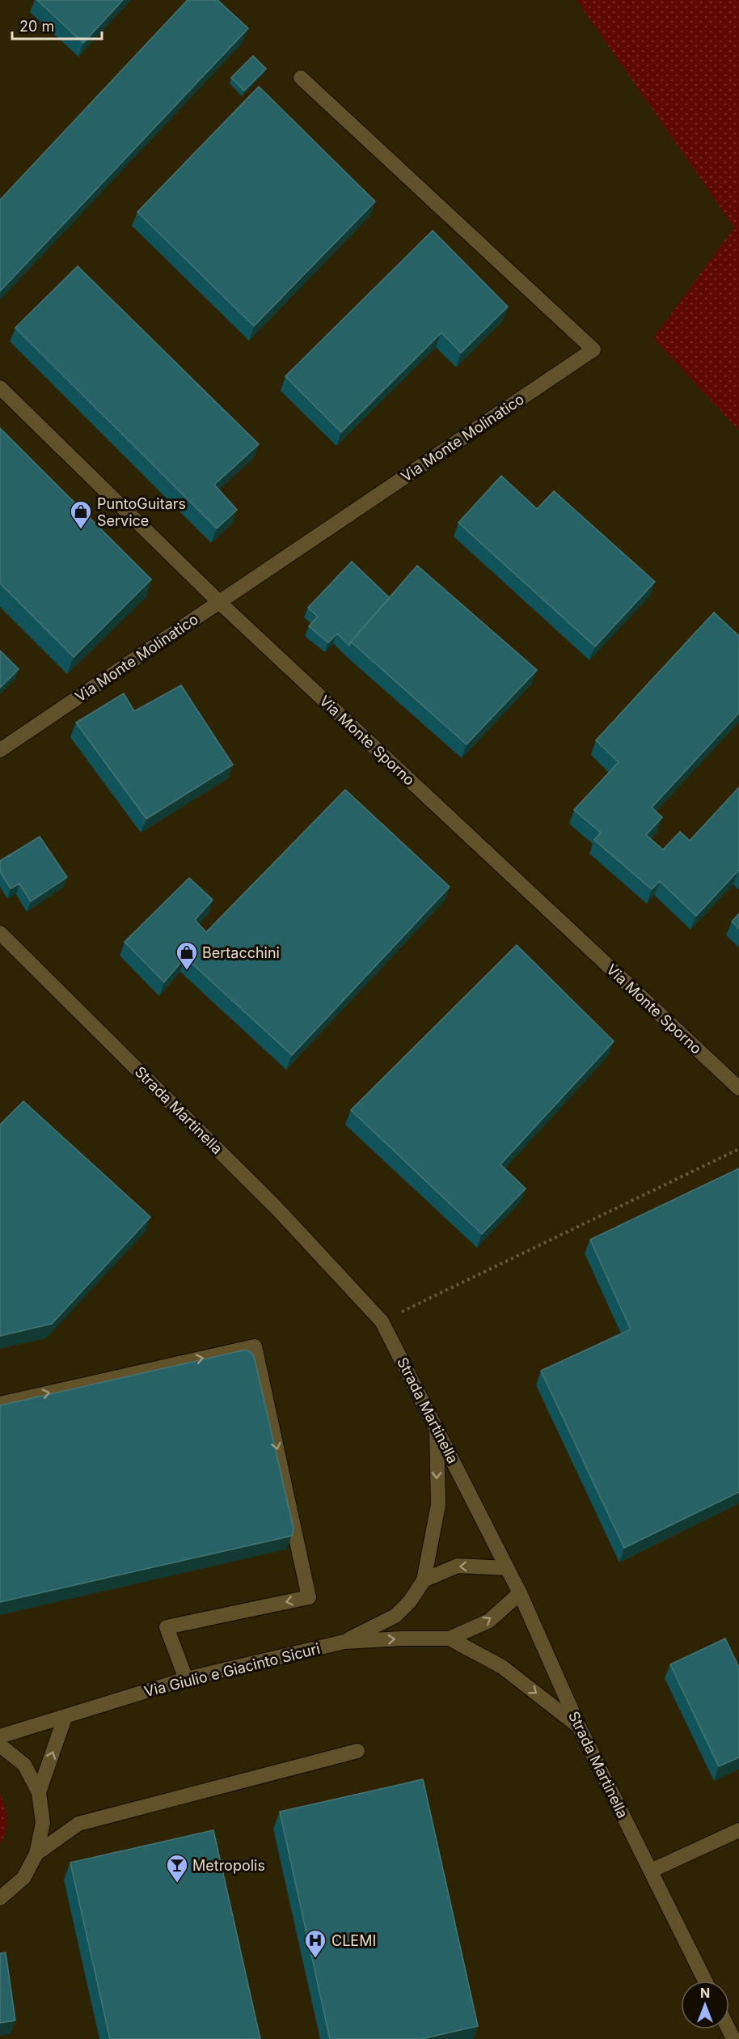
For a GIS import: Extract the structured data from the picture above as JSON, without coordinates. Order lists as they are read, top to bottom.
{
  "streets": {
    "street": [
      "Via Monte Molinatico",
      "Via Monte Sporno",
      "Strada Martinella",
      "Via Giulio e Giacinto Sicuri"
    ]
  },
  "crossings": [
    ["Via Monte Molinatico", "Via Monte Sporno"],
    ["Strada Martinella", "Via Giulio e Giacinto Sicuri"]
  ],
  "places": {
    "shop": ["PuntoGuitars Service", "Bertacchini"],
    "bar": ["Metropolis"],
    "hospital": ["CLEMI"]
  },
  "scale_bar": "20 m",
  "north": "top"
}
